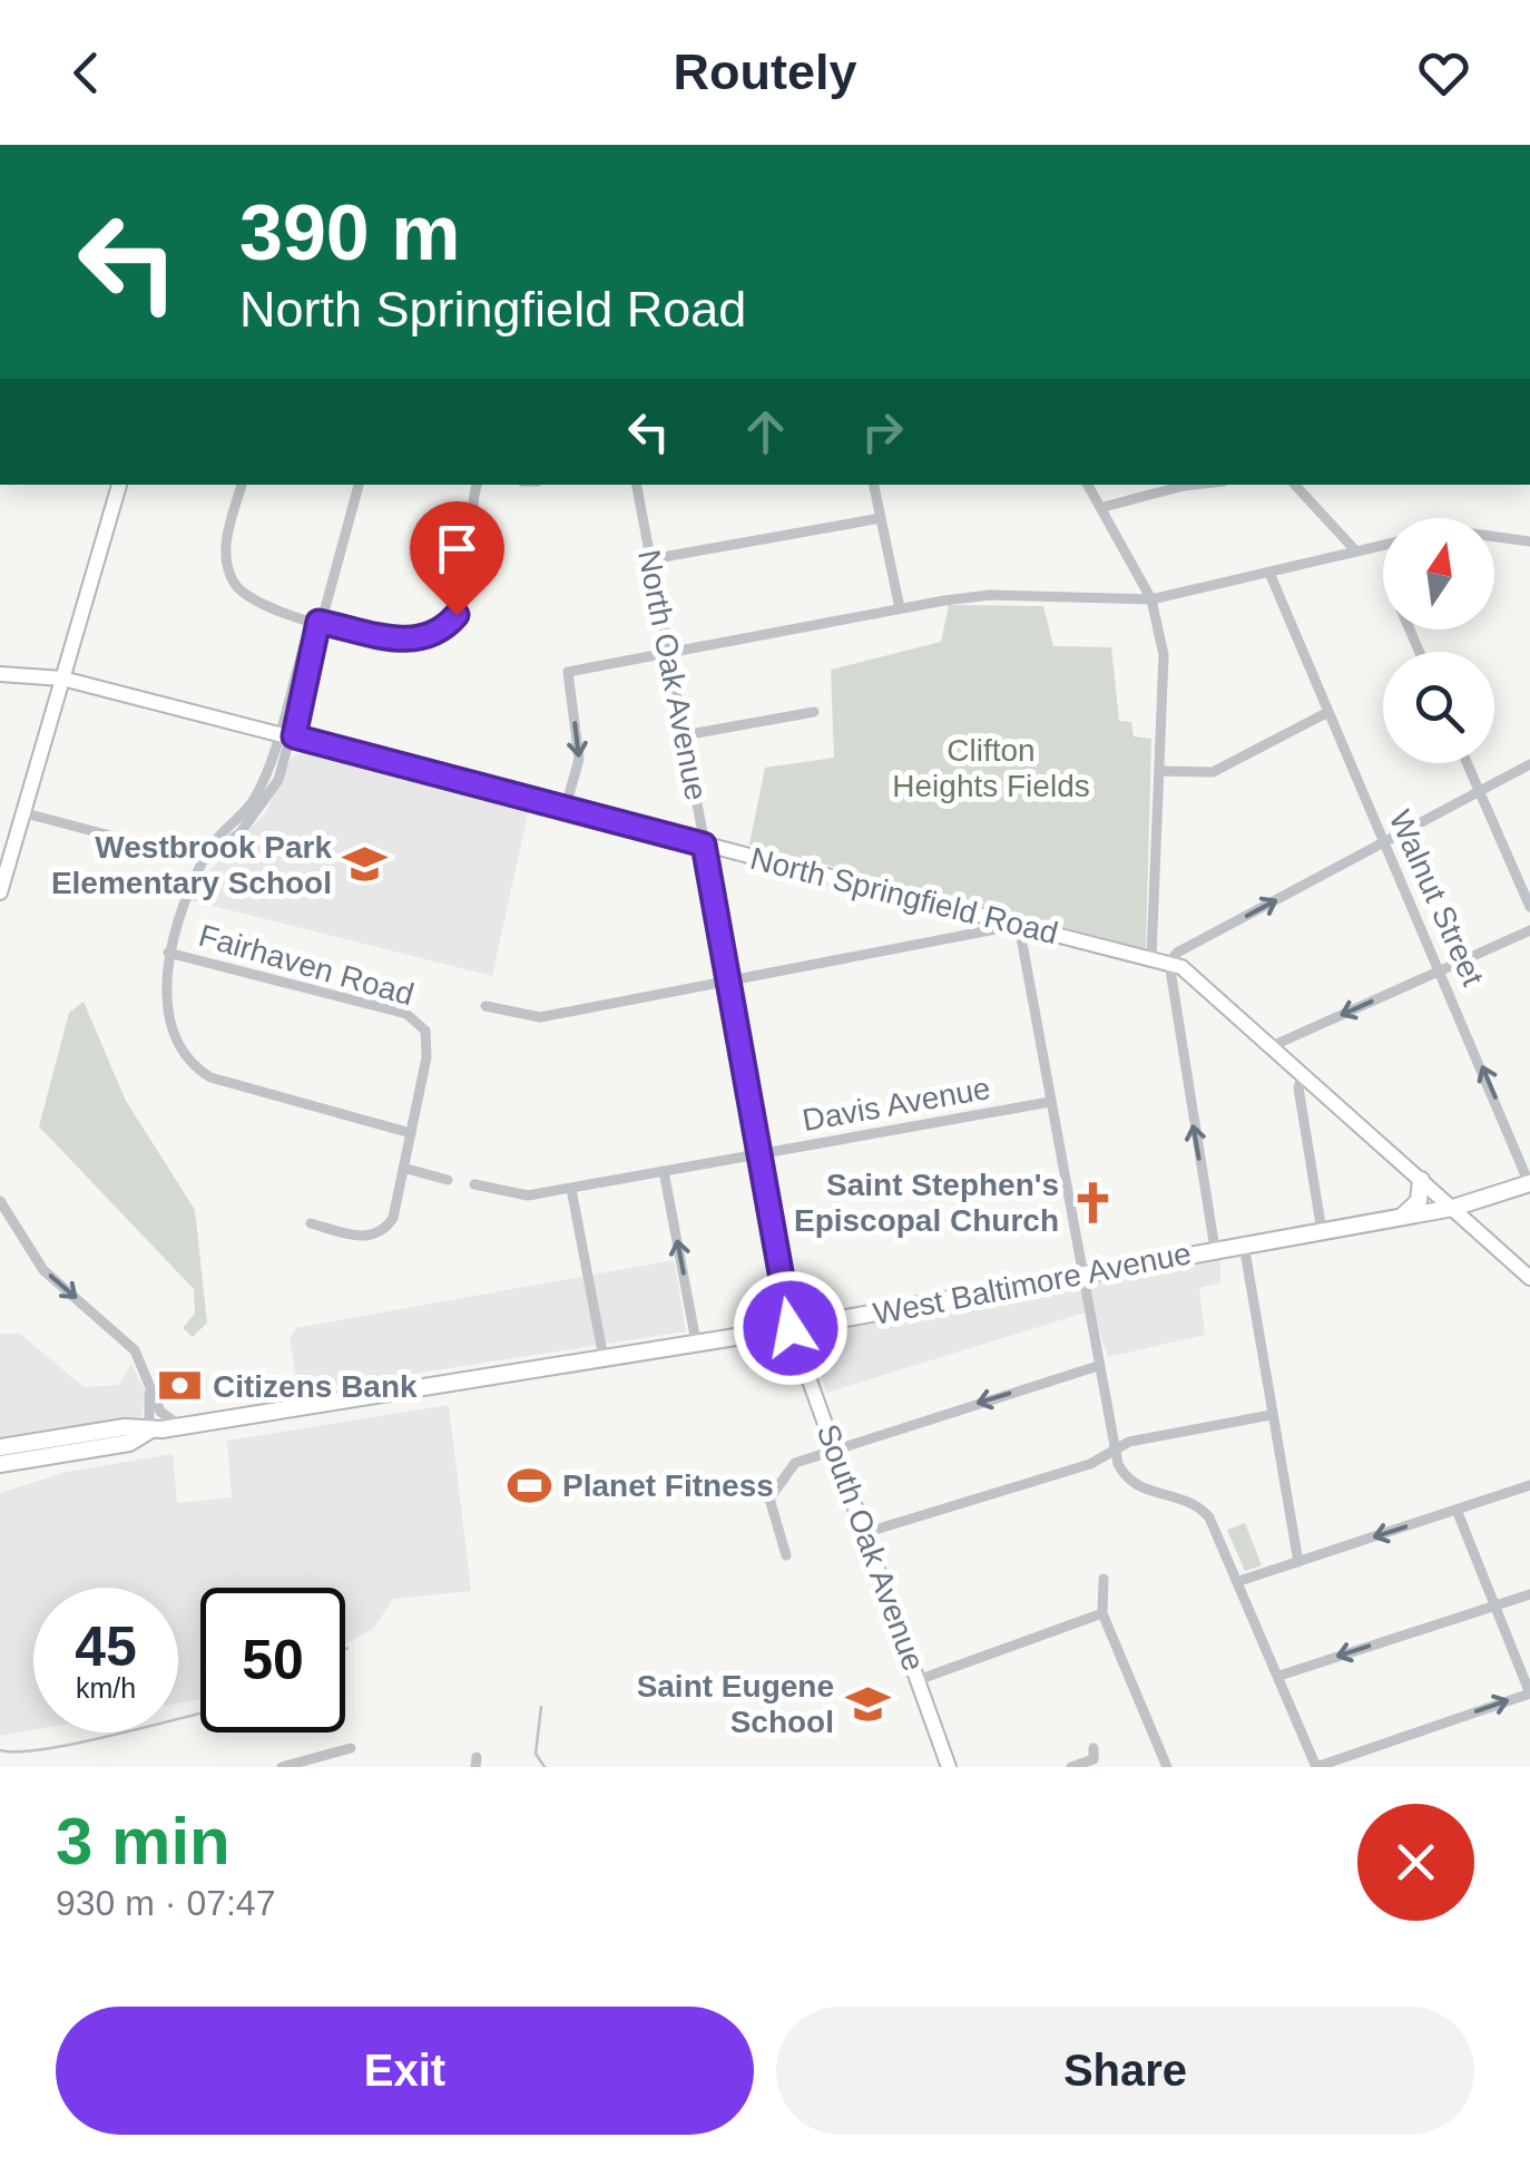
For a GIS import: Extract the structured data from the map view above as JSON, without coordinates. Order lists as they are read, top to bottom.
{
  "streets": {
    "main road": [
      "North Oak Avenue",
      "North Springfield Road",
      "West Baltimore Avenue",
      "South Oak Avenue"
    ],
    "street": ["Walnut Street", "Fairhaven Road", "Davis Avenue"]
  },
  "crossings": [
    ["North Oak Avenue", "North Springfield Road"],
    ["North Oak Avenue", "Davis Avenue"],
    ["North Oak Avenue", "West Baltimore Avenue"],
    ["North Oak Avenue", "South Oak Avenue"],
    ["North Springfield Road", "West Baltimore Avenue"],
    ["Walnut Street", "West Baltimore Avenue"],
    ["West Baltimore Avenue", "South Oak Avenue"]
  ],
  "parks": ["Clifton Heights Fields"],
  "places": {
    "school or university": ["Westbrook Park Elementary School", "Saint Eugene School"],
    "church": ["Saint Stephen's Episcopal Church"],
    "bank": ["Citizens Bank"],
    "sports": ["Planet Fitness"]
  },
  "north": "top",
  "page": {
    "header": "Routely",
    "turn": ["390 m", "North Springfield Road"],
    "speed": "45 km/h",
    "limit": "50",
    "heading": ["3 min", "930 m · 07:47"],
    "buttons": ["Exit", "Share"]
  }
}
